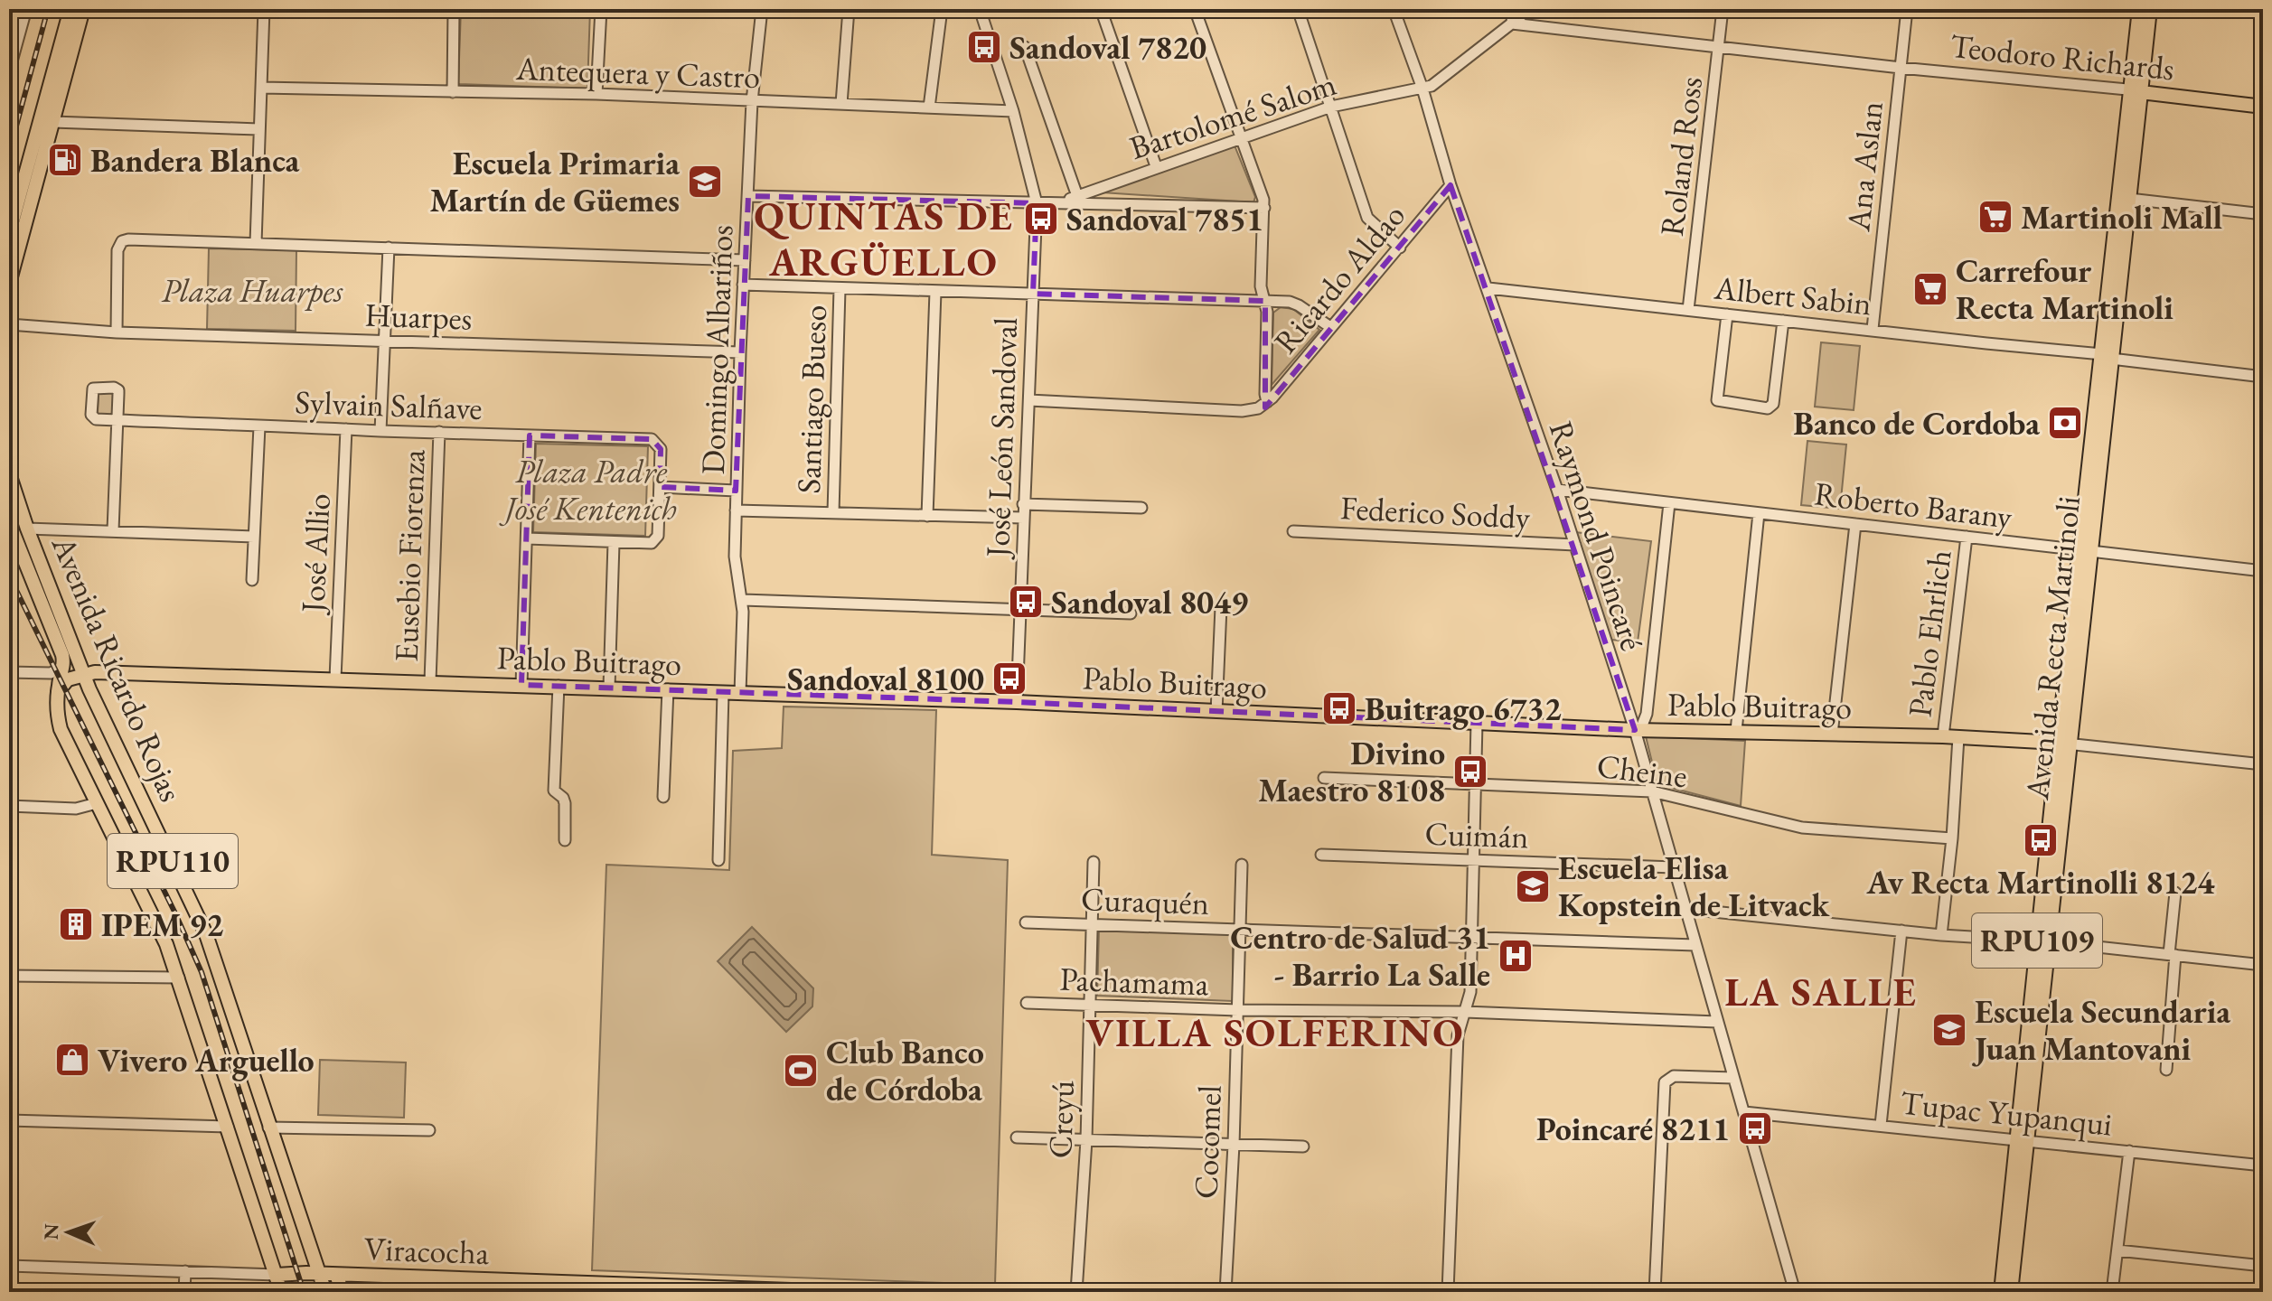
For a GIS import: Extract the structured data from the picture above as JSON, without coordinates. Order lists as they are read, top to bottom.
{
  "streets": {
    "main road": [
      "Teodoro Richards",
      "Avenida Recta Martinoli",
      "Pablo Buitrago",
      "Avenida Ricardo Rojas",
      "RPU110",
      "RPU109",
      "Viracocha"
    ],
    "street": [
      "Antequera y Castro",
      "Bartolomé Salom",
      "Roland Ross",
      "Ana Aslan",
      "Ricardo Aldao",
      "Albert Sabin",
      "Huarpes",
      "Domingo Albariños",
      "Santiago Bueso",
      "Sylvain Salñave",
      "José León Sandoval",
      "Roberto Barany",
      "Federico Soddy",
      "Raymond Poincaré",
      "José Allio",
      "Eusebio Fiorenza",
      "Pablo Ehrlich",
      "Cheine",
      "Cuimán",
      "Curaquén",
      "Pachamama",
      "Tupac Yupanqui",
      "Creyú",
      "Cocomel"
    ]
  },
  "crossings": [
    ["Teodoro Richards", "Roland Ross"],
    ["Teodoro Richards", "Ana Aslan"],
    ["Teodoro Richards", "Avenida Recta Martinoli"],
    ["Antequera y Castro", "Domingo Albariños"],
    ["Antequera y Castro", "José León Sandoval"],
    ["Bartolomé Salom", "Domingo Albariños"],
    ["Bartolomé Salom", "José León Sandoval"],
    ["Bartolomé Salom", "Raymond Poincaré"],
    ["Roland Ross", "Albert Sabin"],
    ["Ana Aslan", "Albert Sabin"],
    ["Ricardo Aldao", "Raymond Poincaré"],
    ["Albert Sabin", "Raymond Poincaré"],
    ["Albert Sabin", "Avenida Recta Martinoli"],
    ["Huarpes", "Domingo Albariños"],
    ["Domingo Albariños", "Pablo Buitrago"],
    ["Sylvain Salñave", "José Allio"],
    ["Sylvain Salñave", "Eusebio Fiorenza"],
    ["José León Sandoval", "Pablo Buitrago"],
    ["Roberto Barany", "Raymond Poincaré"],
    ["Roberto Barany", "Pablo Ehrlich"],
    ["Roberto Barany", "Avenida Recta Martinoli"],
    ["Federico Soddy", "Raymond Poincaré"],
    ["Raymond Poincaré", "Pablo Buitrago"],
    ["Raymond Poincaré", "Cheine"],
    ["Raymond Poincaré", "Cuimán"],
    ["Raymond Poincaré", "Curaquén"],
    ["Raymond Poincaré", "Pachamama"],
    ["Raymond Poincaré", "Tupac Yupanqui"],
    ["José Allio", "Pablo Buitrago"],
    ["Eusebio Fiorenza", "Pablo Buitrago"],
    ["Pablo Ehrlich", "Pablo Buitrago"],
    ["Pablo Ehrlich", "Cheine"],
    ["Avenida Recta Martinoli", "Pablo Buitrago"],
    ["Avenida Recta Martinoli", "Tupac Yupanqui"],
    ["Pablo Buitrago", "Avenida Ricardo Rojas"],
    ["Avenida Ricardo Rojas", "Viracocha"],
    ["Curaquén", "Creyú"],
    ["Curaquén", "Cocomel"],
    ["Pachamama", "Creyú"],
    ["Pachamama", "Cocomel"]
  ],
  "districts": ["QUINTAS DE ARGÜELLO", "LA SALLE", "VILLA SOLFERINO"],
  "parks": ["Plaza Huarpes", "Plaza Padre José Kentenich"],
  "places": {
    "bus stop": [
      "Sandoval 7820",
      "Sandoval 7851",
      "Sandoval 8049",
      "Sandoval 8100",
      "Buitrago 6732",
      "Divino Maestro 8108",
      "Av Recta Martinolli 8124",
      "Poincaré 8211"
    ],
    "fuel station": ["Bandera Blanca"],
    "school or university": ["Escuela Primaria Martín de Güemes", "Escuela Elisa Kopstein de Litvack", "Escuela Secundaria Juan Mantovani"],
    "supermarket": ["Martinoli Mall", "Carrefour Recta Martinoli"],
    "bank": ["Banco de Cordoba"],
    "building": ["IPEM 92"],
    "hospital": ["Centro de Salud 31 - Barrio La Salle"],
    "shop": ["Vivero Arguello"],
    "sports": ["Club Banco de Córdoba"]
  },
  "north": "left"
}
